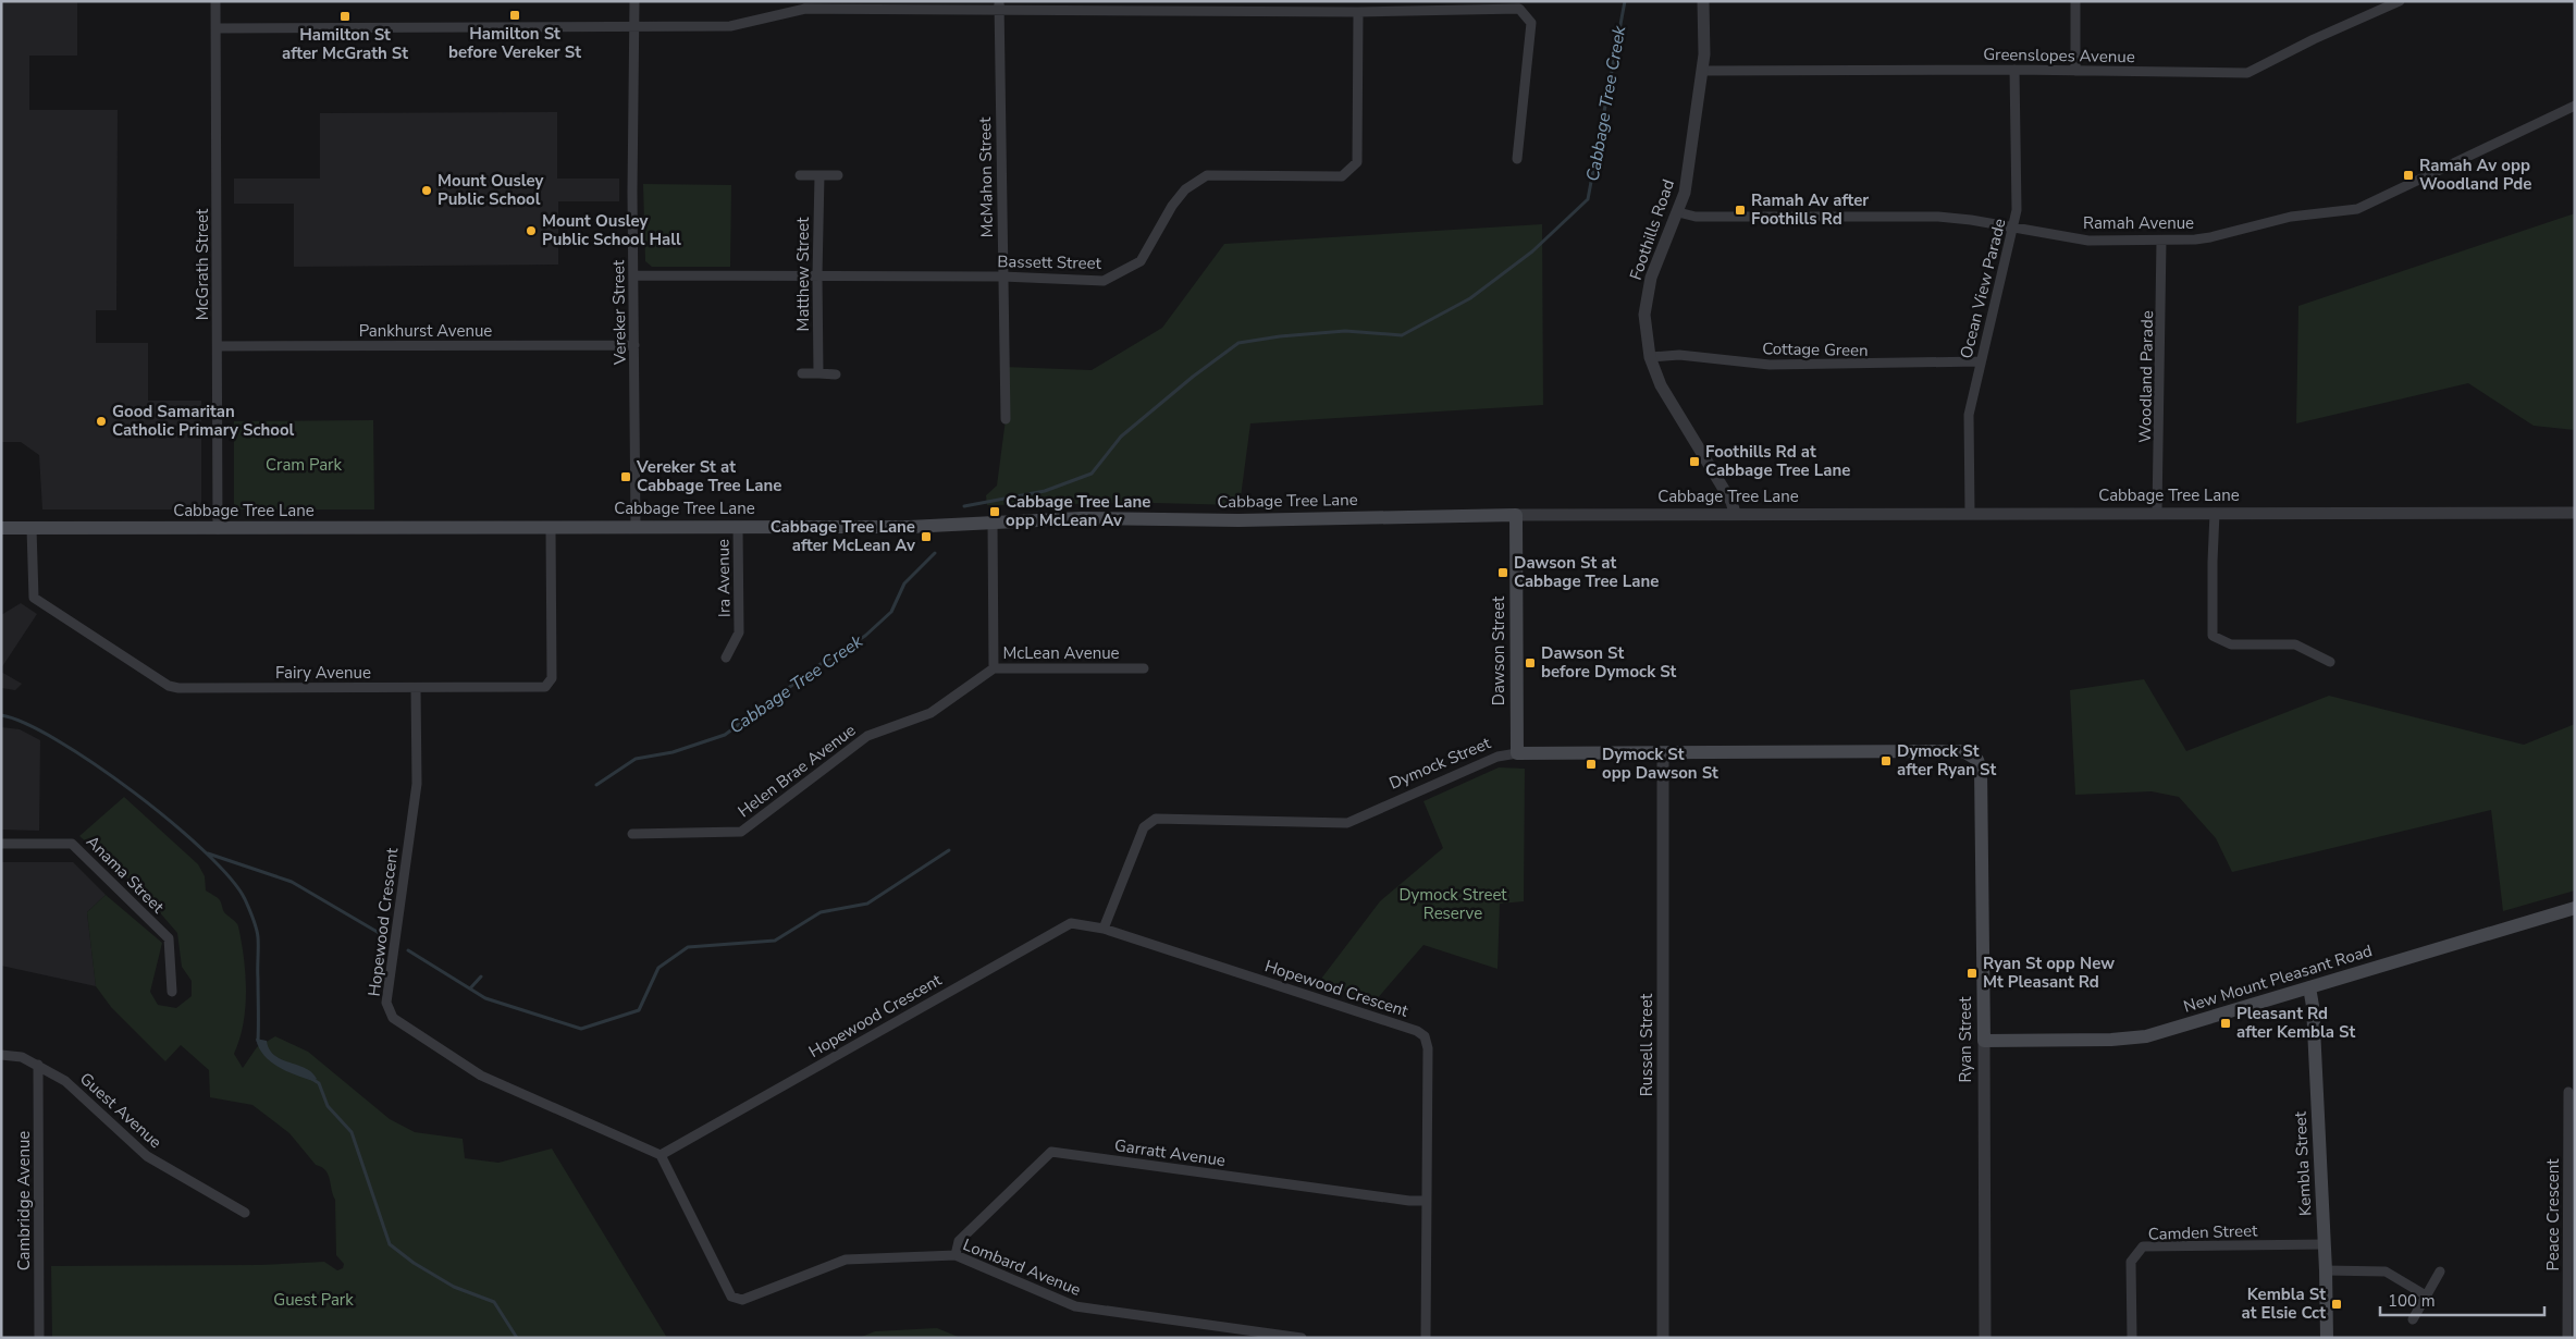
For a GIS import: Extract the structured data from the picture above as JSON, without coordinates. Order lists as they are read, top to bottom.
{
  "streets": {
    "main road": [
      "Cabbage Tree Lane",
      "Dawson Street",
      "Dymock Street",
      "New Mount Pleasant Road",
      "Ryan Street",
      "Kembla Street"
    ],
    "street": [
      "Greenslopes Avenue",
      "McMahon Street",
      "Ramah Avenue",
      "Foothills Road",
      "Bassett Street",
      "McGrath Street",
      "Matthew Street",
      "Ocean View Parade",
      "Vereker Street",
      "Pankhurst Avenue",
      "Cottage Green",
      "Woodland Parade",
      "Ira Avenue",
      "McLean Avenue",
      "Fairy Avenue",
      "Helen Brae Avenue",
      "Anama Street",
      "Hopewood Crescent",
      "Russell Street",
      "Guest Avenue",
      "Garratt Avenue",
      "Cambridge Avenue",
      "Peace Crescent",
      "Camden Street",
      "Lombard Avenue"
    ]
  },
  "crossings": [
    ["Greenslopes Avenue", "Foothills Road"],
    ["Greenslopes Avenue", "Ocean View Parade"],
    ["McMahon Street", "Bassett Street"],
    ["Ramah Avenue", "Foothills Road"],
    ["Ramah Avenue", "Ocean View Parade"],
    ["Ramah Avenue", "Woodland Parade"],
    ["Foothills Road", "Cottage Green"],
    ["Foothills Road", "Cabbage Tree Lane"],
    ["Bassett Street", "Matthew Street"],
    ["Bassett Street", "Vereker Street"],
    ["McGrath Street", "Pankhurst Avenue"],
    ["McGrath Street", "Cabbage Tree Lane"],
    ["Ocean View Parade", "Cottage Green"],
    ["Ocean View Parade", "Cabbage Tree Lane"],
    ["Vereker Street", "Pankhurst Avenue"],
    ["Vereker Street", "Cabbage Tree Lane"],
    ["Woodland Parade", "Cabbage Tree Lane"],
    ["Cabbage Tree Lane", "Ira Avenue"],
    ["Cabbage Tree Lane", "Dawson Street"],
    ["Cabbage Tree Lane", "McLean Avenue"],
    ["Cabbage Tree Lane", "Fairy Avenue"],
    ["Dawson Street", "Dymock Street"],
    ["McLean Avenue", "Helen Brae Avenue"],
    ["Fairy Avenue", "Hopewood Crescent"],
    ["Dymock Street", "Hopewood Crescent"],
    ["Dymock Street", "Ryan Street"],
    ["Dymock Street", "Russell Street"],
    ["Hopewood Crescent", "Garratt Avenue"],
    ["Hopewood Crescent", "Lombard Avenue"],
    ["New Mount Pleasant Road", "Ryan Street"],
    ["New Mount Pleasant Road", "Kembla Street"],
    ["Guest Avenue", "Cambridge Avenue"],
    ["Garratt Avenue", "Lombard Avenue"],
    ["Kembla Street", "Camden Street"]
  ],
  "water": ["Cabbage Tree Creek"],
  "parks": ["Cram Park", "Dymock Street Reserve", "Guest Park"],
  "places": {
    "transit": [
      "Hamilton St before Vereker St",
      "Hamilton St after McGrath St",
      "Ramah Av opp Woodland Pde",
      "Ramah Av after Foothills Rd",
      "Foothills Rd at Cabbage Tree Lane",
      "Vereker St at Cabbage Tree Lane",
      "Cabbage Tree Lane opp McLean Av",
      "Cabbage Tree Lane after McLean Av",
      "Dawson St at Cabbage Tree Lane",
      "Dawson St before Dymock St",
      "Dymock St after Ryan St",
      "Dymock St opp Dawson St",
      "Ryan St opp New Mt Pleasant Rd",
      "Pleasant Rd after Kembla St",
      "Kembla St at Elsie Cct"
    ],
    "other": ["Mount Ousley Public School", "Mount Ousley Public School Hall", "Good Samaritan Catholic Primary School"]
  },
  "scale_bar": "100 m"
}
